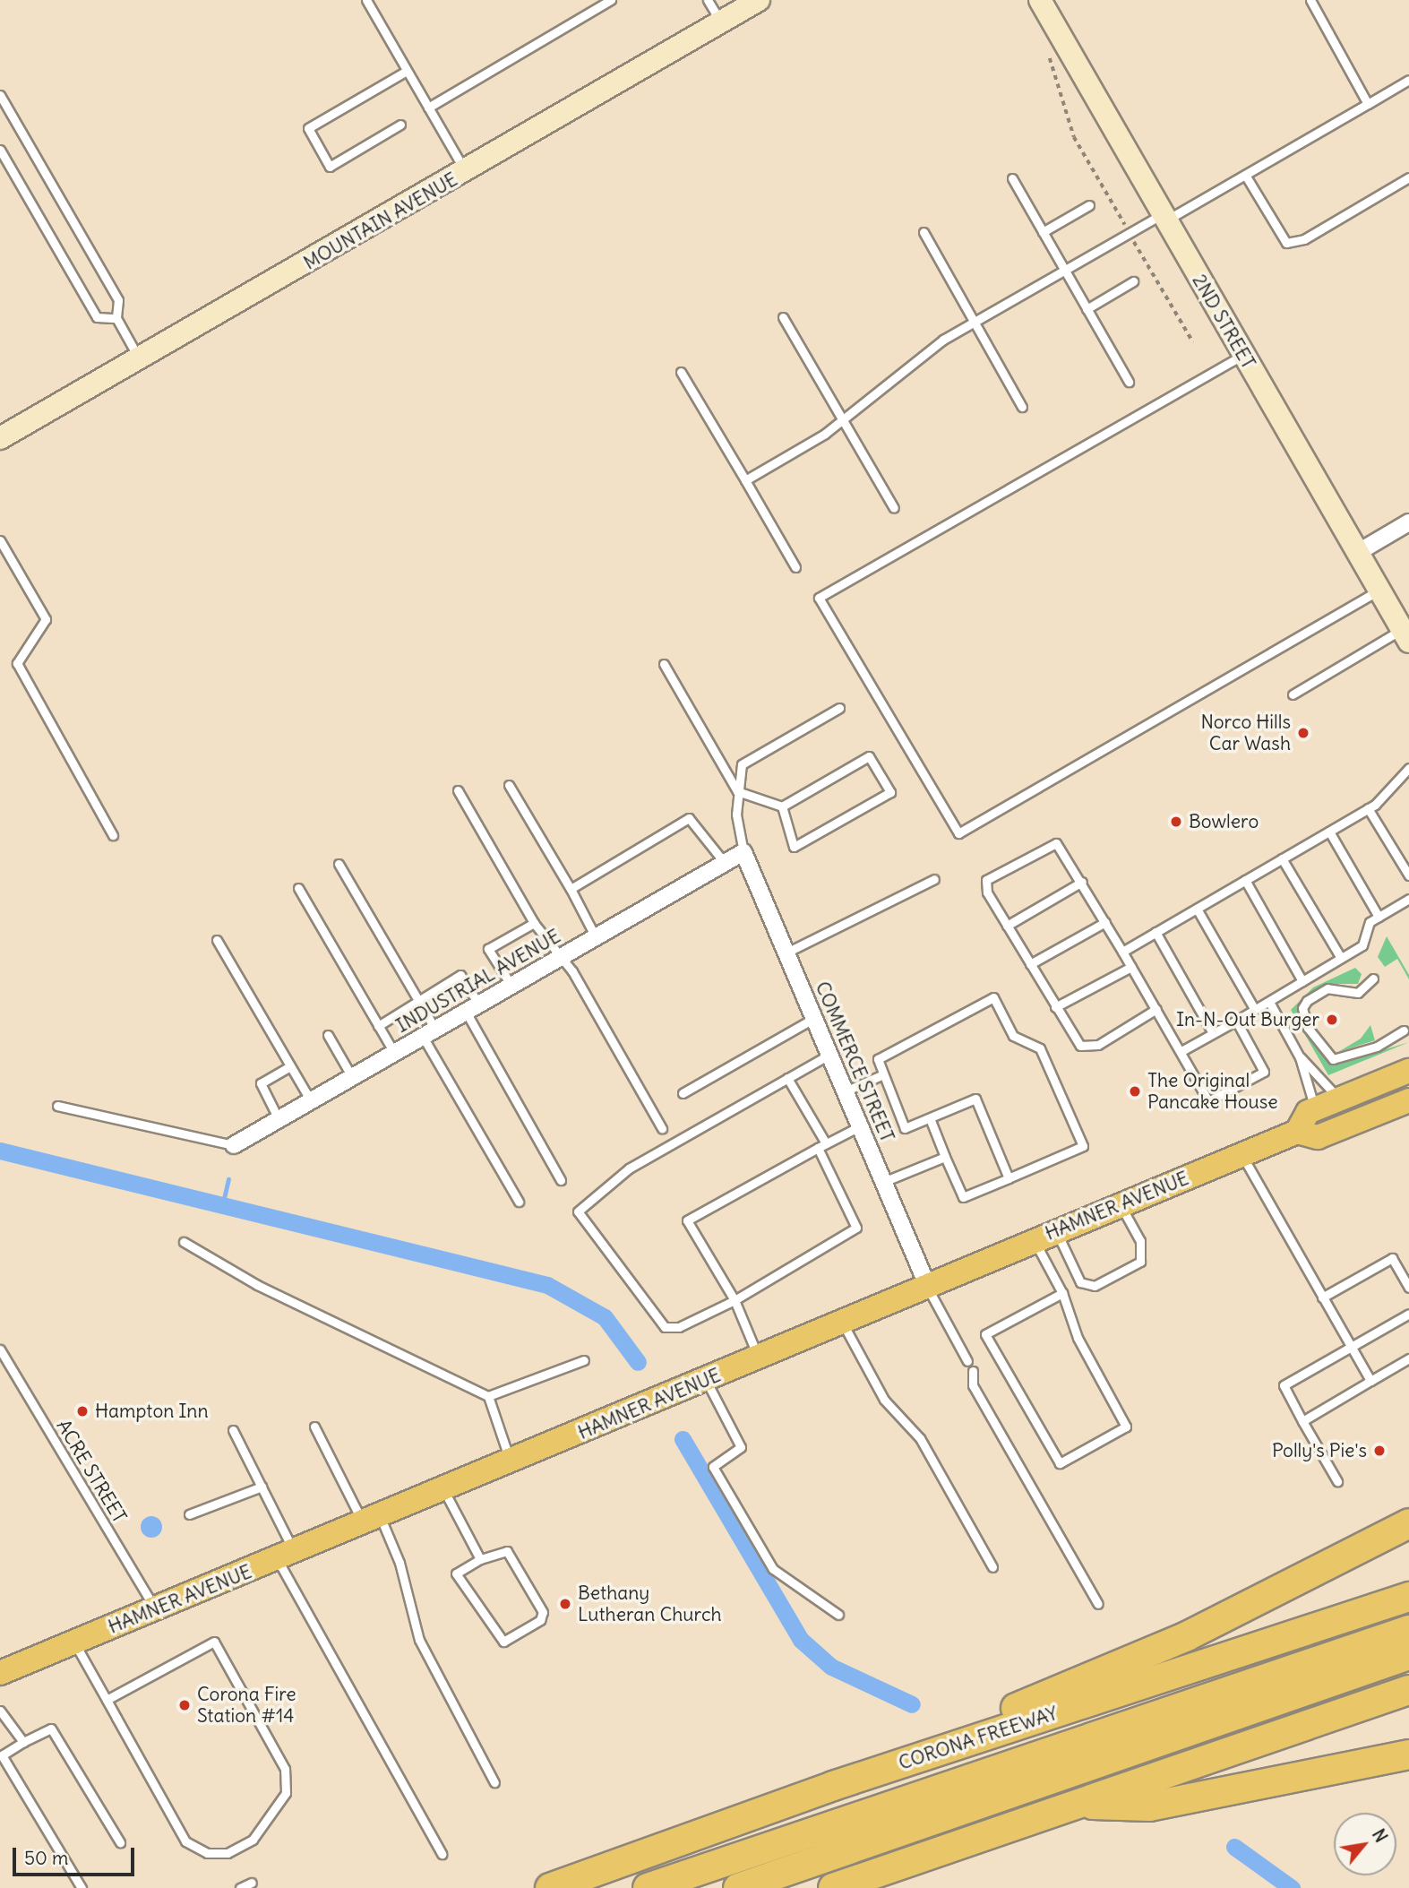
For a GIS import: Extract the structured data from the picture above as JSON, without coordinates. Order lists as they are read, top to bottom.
{
  "streets": {
    "highway": ["CORONA FREEWAY"],
    "main road": ["MOUNTAIN AVENUE", "2ND STREET", "HAMNER AVENUE"],
    "street": ["INDUSTRIAL AVENUE", "COMMERCE STREET"],
    "lane": ["ACRE STREET"]
  },
  "crossings": [
    ["INDUSTRIAL AVENUE", "COMMERCE STREET"],
    ["COMMERCE STREET", "HAMNER AVENUE"],
    ["HAMNER AVENUE", "ACRE STREET"]
  ],
  "places": [
    "Norco Hills Car Wash",
    "Bowlero",
    "In-N-Out Burger",
    "The Original Pancake House",
    "Hampton Inn",
    "Polly's Pie's",
    "Bethany Lutheran Church",
    "Corona Fire Station #14"
  ],
  "scale_bar": "50 m",
  "north": "top right"
}
